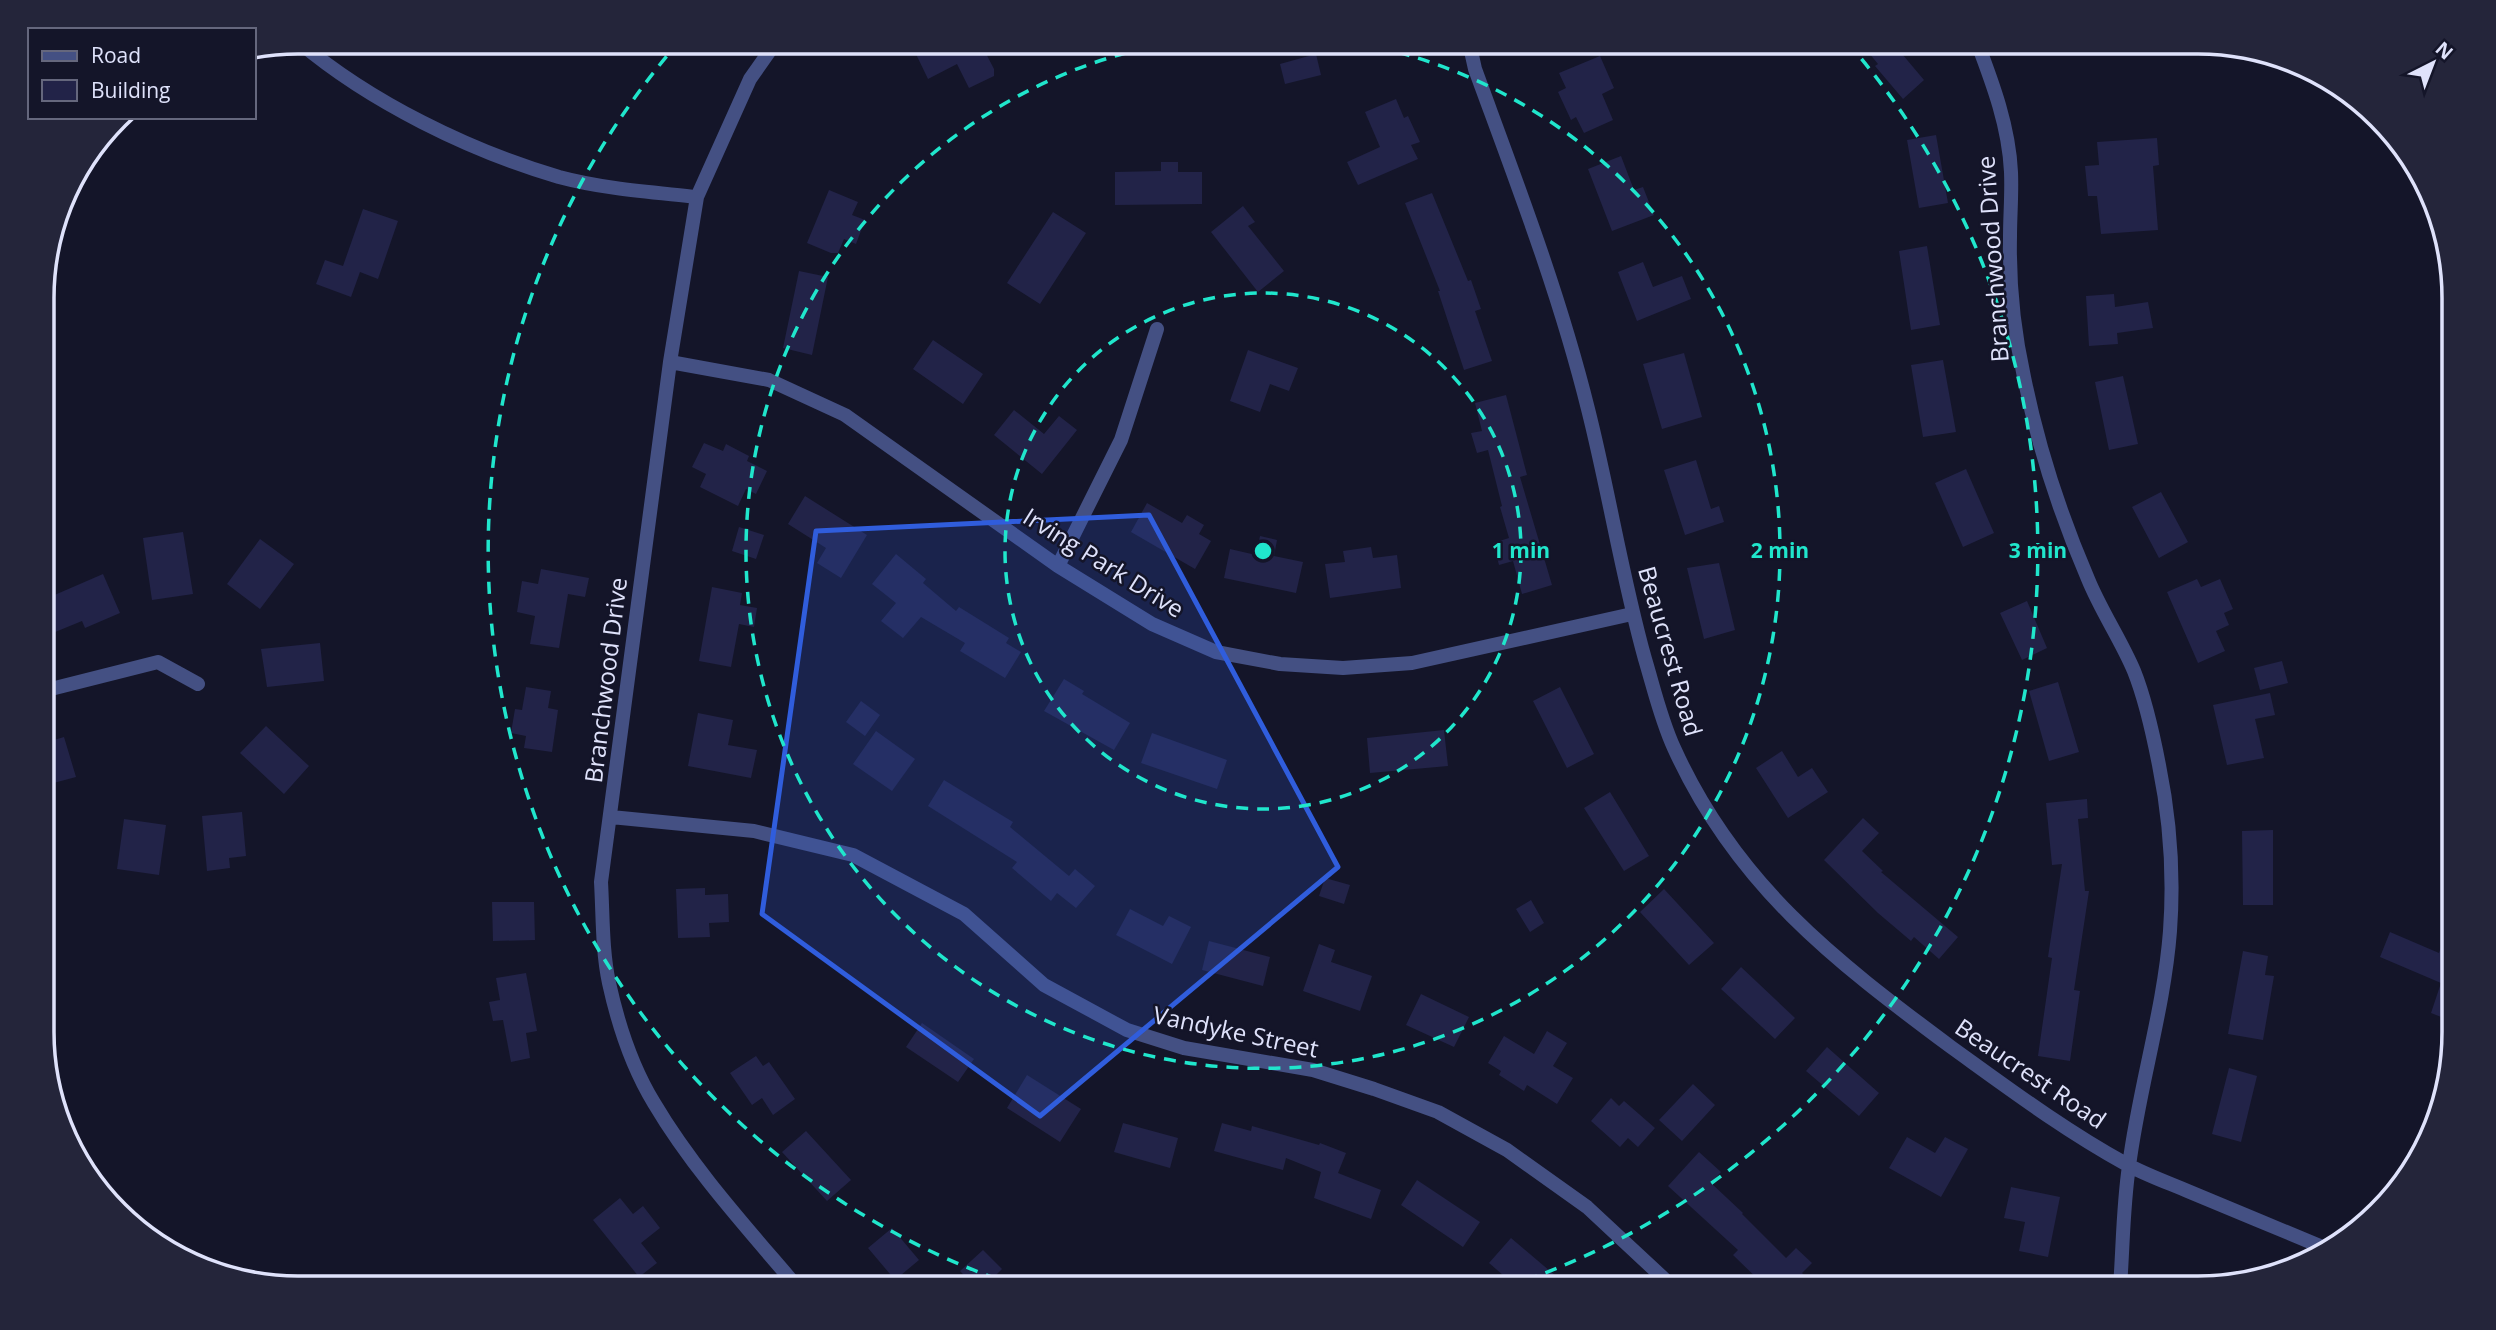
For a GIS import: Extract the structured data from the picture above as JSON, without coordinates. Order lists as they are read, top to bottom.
{
  "streets": {
    "street": [
      "Branchwood Drive",
      "Irving Park Drive",
      "Beaucrest Road",
      "Vandyke Street"
    ]
  },
  "crossings": [
    ["Branchwood Drive", "Irving Park Drive"],
    ["Branchwood Drive", "Beaucrest Road"],
    ["Branchwood Drive", "Vandyke Street"],
    ["Irving Park Drive", "Beaucrest Road"]
  ],
  "legend": ["Road", "Building"],
  "north": "top right",
  "rings": ["1 min", "2 min", "3 min"]
}
